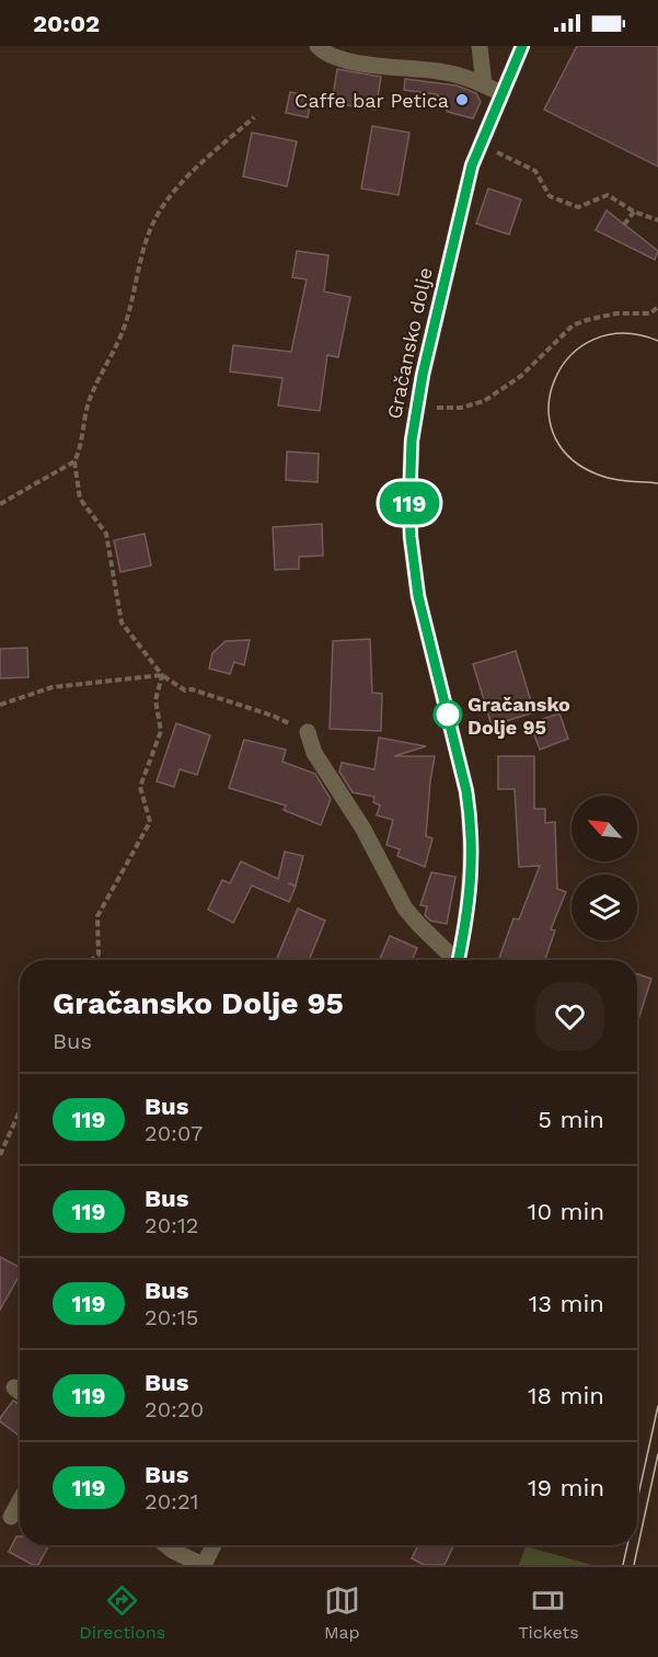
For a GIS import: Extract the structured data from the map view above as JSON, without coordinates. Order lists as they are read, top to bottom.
{
  "streets": {
    "street": ["Gračansko dolje"]
  },
  "places": ["Caffe bar Petica", "Gračansko Dolje 95"],
  "lines": ["bus line 119"],
  "north": "top left",
  "page": {
    "status": "20:02",
    "on_map": "119",
    "heading": ["Gračansko Dolje 95", "Bus"],
    "list": [
      {
        "mark": "119",
        "name": "Bus",
        "note": "20:07",
        "value": "5 min"
      },
      {
        "mark": "119",
        "name": "Bus",
        "note": "20:12",
        "value": "10 min"
      },
      {
        "mark": "119",
        "name": "Bus",
        "note": "20:15",
        "value": "13 min"
      },
      {
        "mark": "119",
        "name": "Bus",
        "note": "20:20",
        "value": "18 min"
      },
      {
        "mark": "119",
        "name": "Bus",
        "note": "20:21",
        "value": "19 min"
      }
    ],
    "tabs": ["Directions", "Map", "Tickets"]
  }
}
